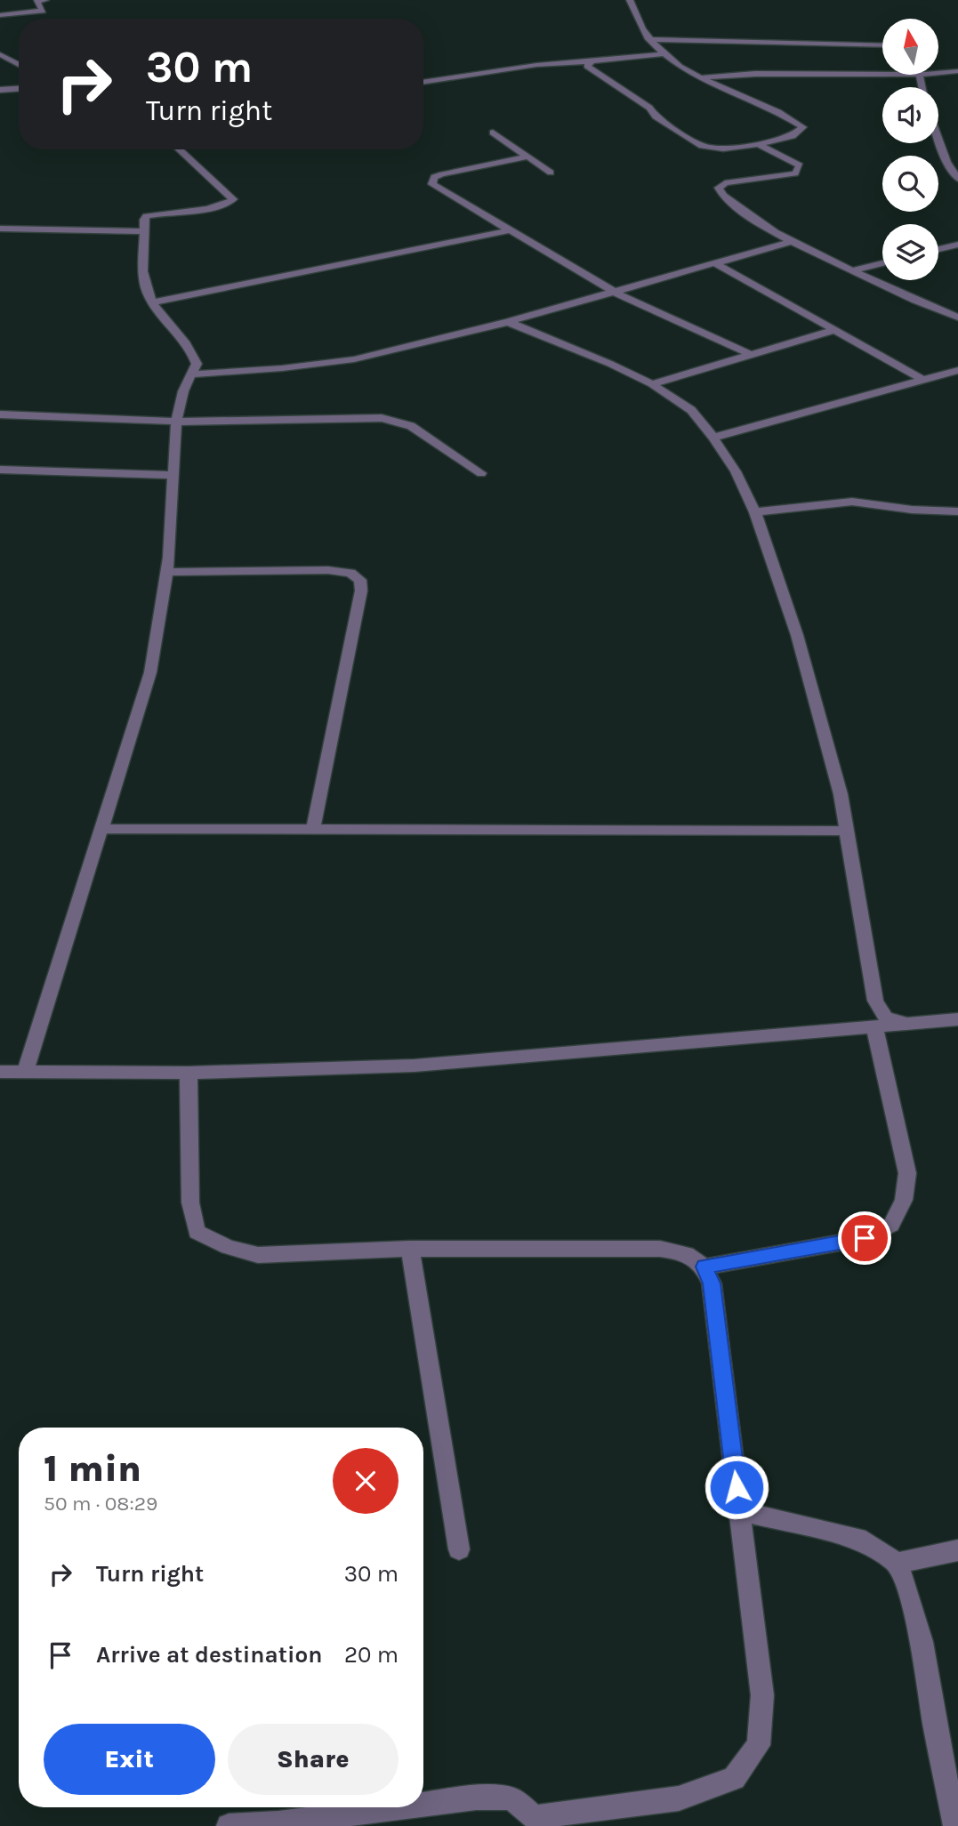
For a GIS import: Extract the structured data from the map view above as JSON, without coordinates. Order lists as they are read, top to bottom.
{
  "north": "top",
  "page": {
    "turn": ["30 m", "Turn right"],
    "heading": ["1 min", "50 m · 08:29"],
    "list": [
      {
        "name": "Turn right",
        "value": "30 m"
      },
      {
        "name": "Arrive at destination",
        "value": "20 m"
      }
    ],
    "buttons": ["Exit", "Share"]
  }
}
